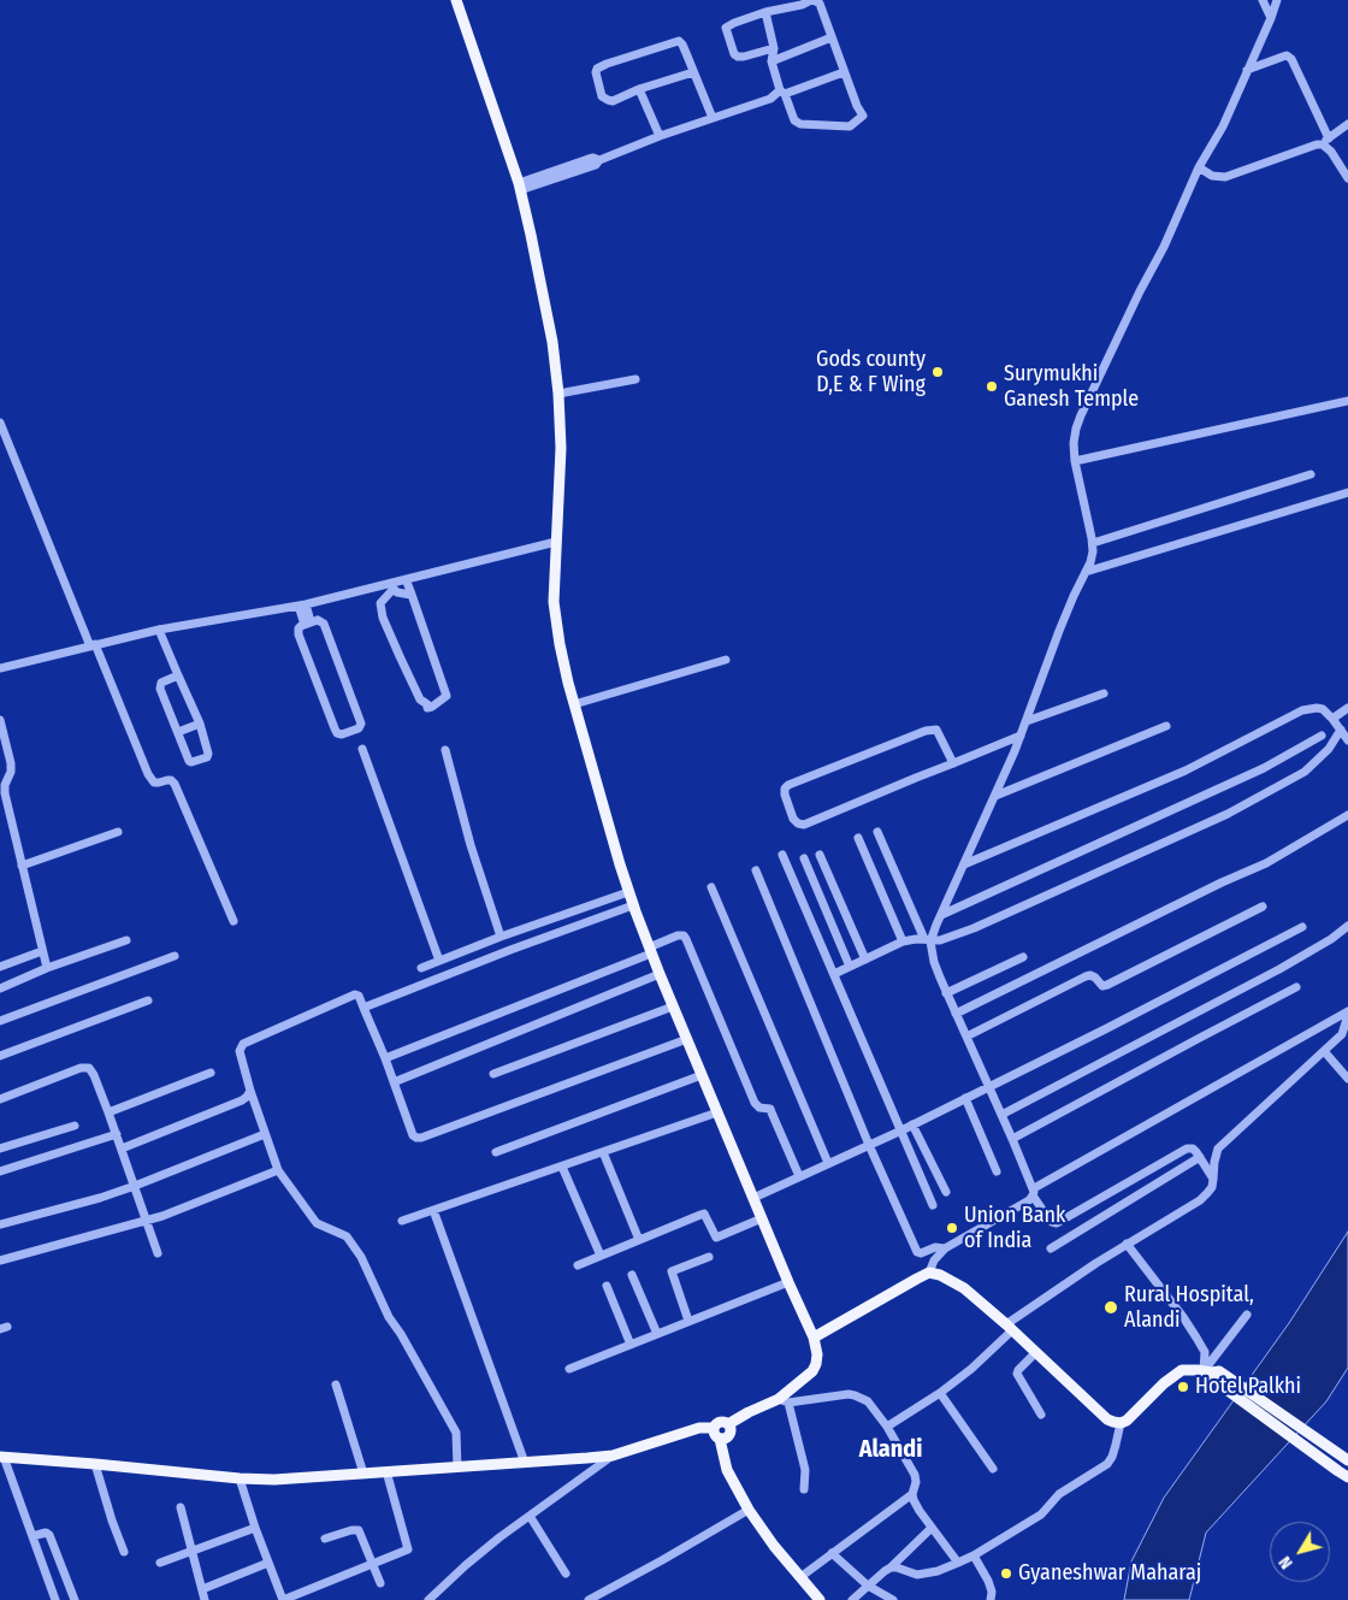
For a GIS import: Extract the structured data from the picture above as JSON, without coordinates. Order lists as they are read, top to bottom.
{
  "districts": ["Alandi"],
  "places": [
    "Gods county D,E & F Wing",
    "Surymukhi Ganesh Temple",
    "Union Bank of India",
    "Rural Hospital, Alandi",
    "Hotel Palkhi",
    "Gyaneshwar Maharaj"
  ],
  "north": "bottom left"
}
